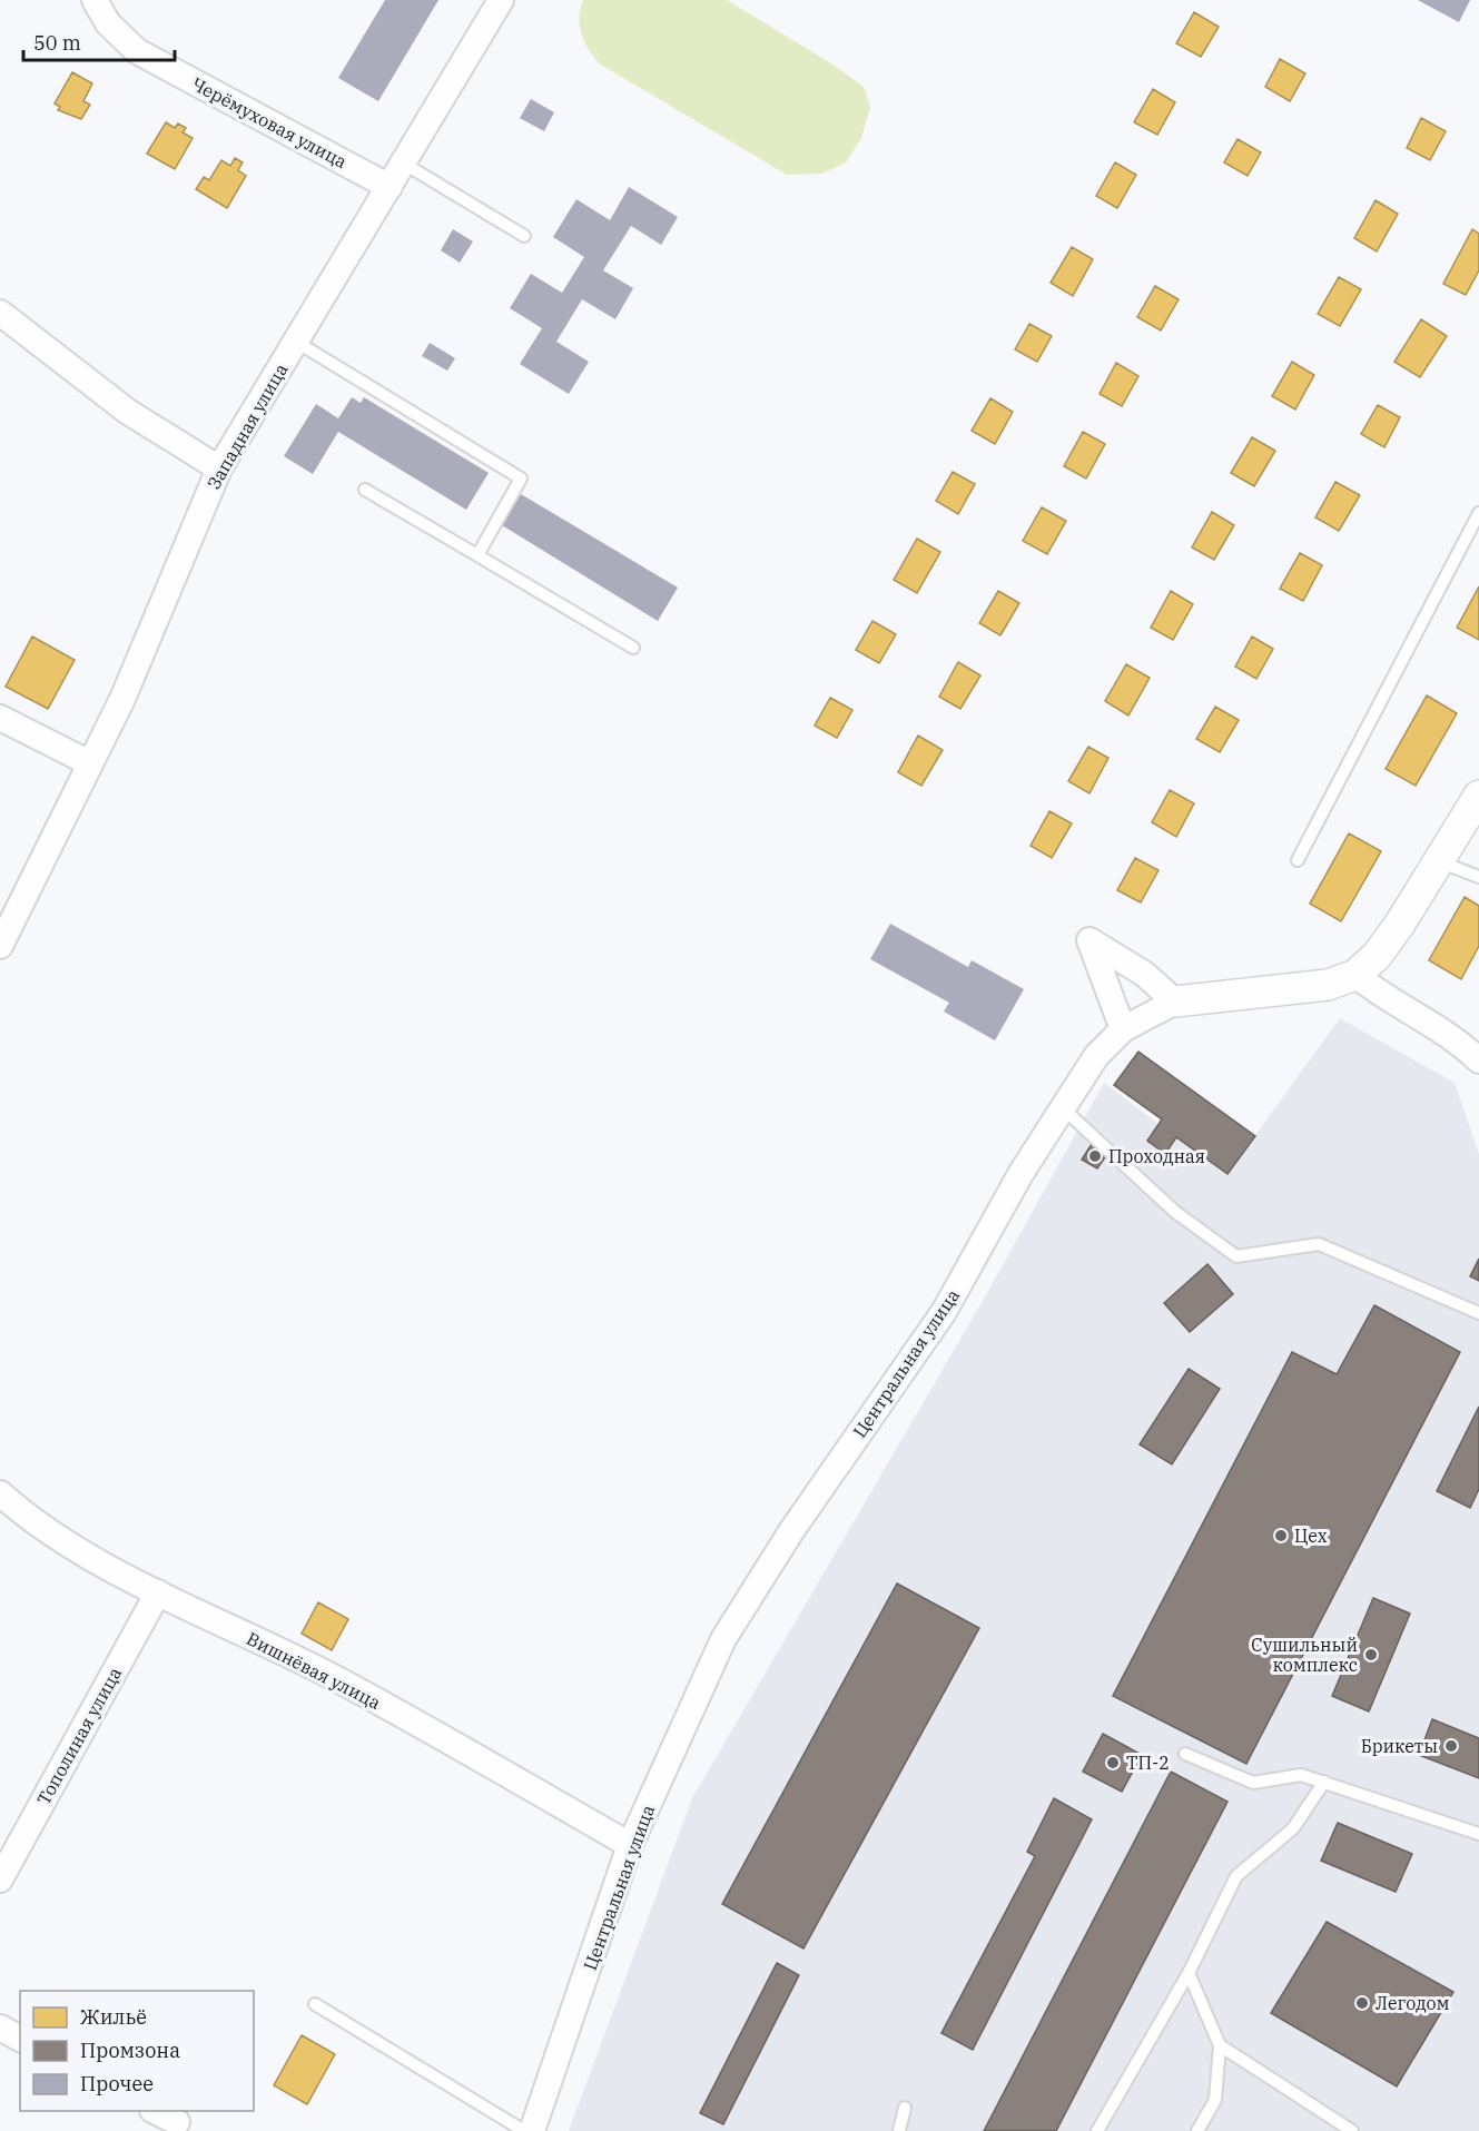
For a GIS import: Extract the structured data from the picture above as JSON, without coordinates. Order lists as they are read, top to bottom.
{
  "streets": {
    "street": [
      "Черёмуховая улица",
      "Западная улица",
      "Центральная улица",
      "Вишнёвая улица",
      "Тополиная улица"
    ]
  },
  "crossings": [
    ["Черёмуховая улица", "Западная улица"],
    ["Центральная улица", "Вишнёвая улица"],
    ["Вишнёвая улица", "Тополиная улица"]
  ],
  "places": [
    "Проходная",
    "Цех",
    "Сушильный комплекс",
    "Брикеты",
    "ТП-2",
    "Легодом"
  ],
  "legend": ["Жильё", "Промзона", "Прочее"],
  "scale_bar": "50 m"
}
